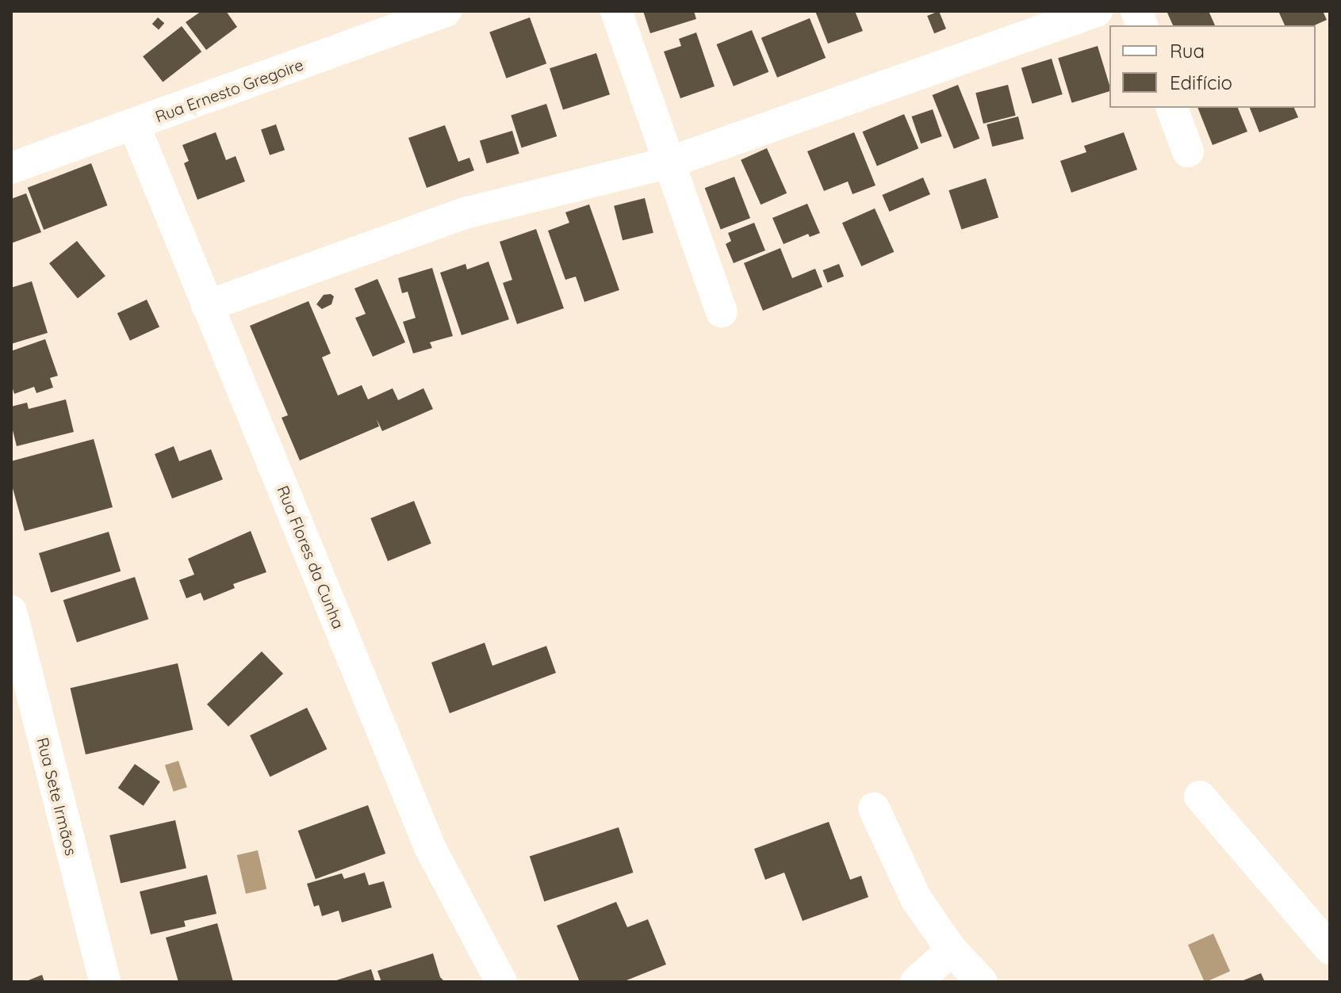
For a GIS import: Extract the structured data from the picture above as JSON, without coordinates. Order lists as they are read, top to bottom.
{
  "streets": {
    "street": ["Rua Ernesto Gregoire", "Rua Flores da Cunha", "Rua Sete Irmãos"]
  },
  "crossings": [
    ["Rua Ernesto Gregoire", "Rua Flores da Cunha"]
  ],
  "legend": ["Rua", "Edifício"]
}
